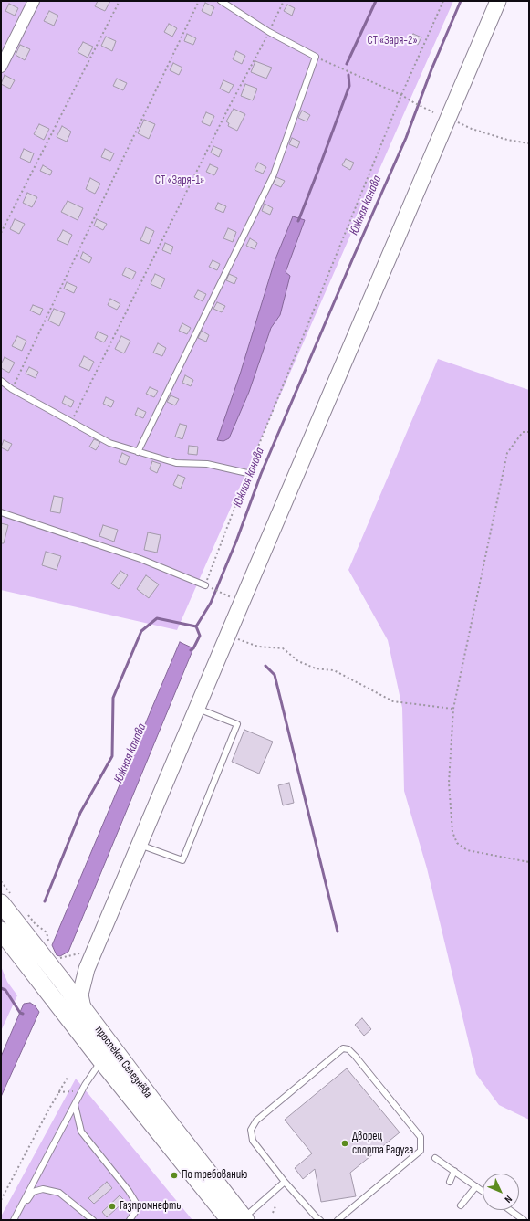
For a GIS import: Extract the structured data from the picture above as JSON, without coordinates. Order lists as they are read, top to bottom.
{
  "streets": {
    "main road": ["проспект Селезнёва"]
  },
  "water": ["Южная канава"],
  "parks": ["СТ «Заря-2»", "СТ «Заря-1»"],
  "places": ["Дворец спорта Радуга", "По требованию", "Газпромнефть"],
  "north": "bottom right"
}
